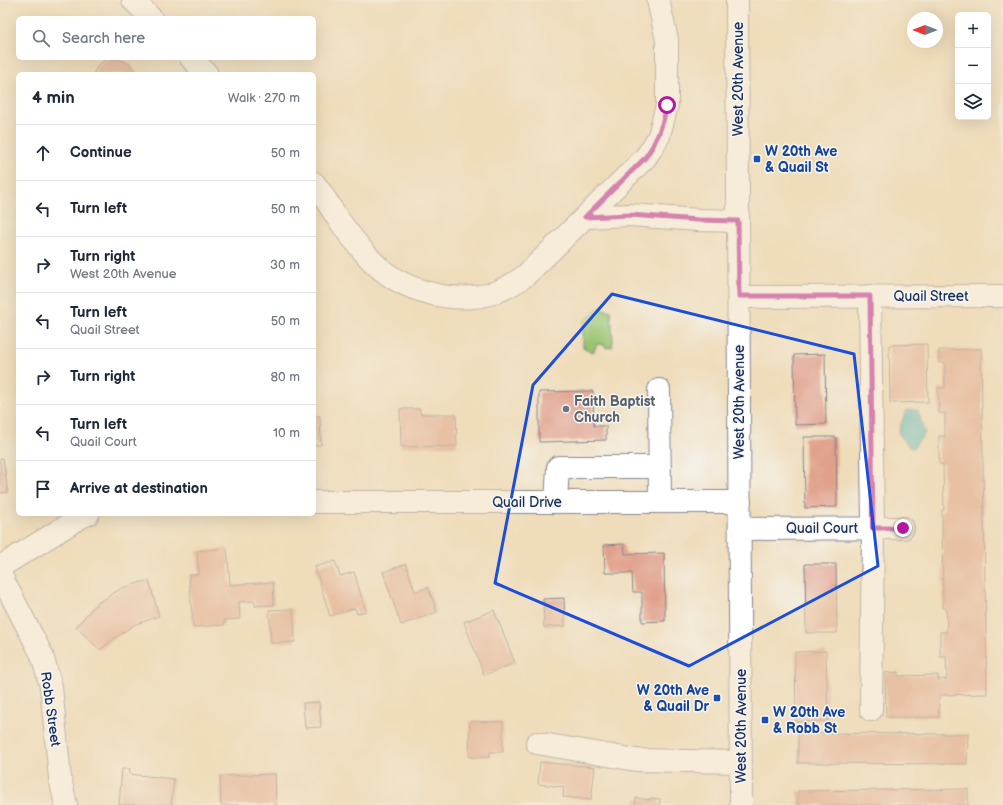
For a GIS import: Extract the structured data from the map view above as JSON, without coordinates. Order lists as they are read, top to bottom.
{
  "streets": {
    "street": [
      "West 20th Avenue",
      "Quail Street",
      "Quail Drive",
      "Quail Court",
      "Robb Street"
    ]
  },
  "crossings": [
    ["West 20th Avenue", "Quail Street"],
    ["West 20th Avenue", "Quail Drive"],
    ["West 20th Avenue", "Quail Court"]
  ],
  "places": {
    "transit": ["W 20th Ave & Quail St", "W 20th Ave & Quail Dr", "W 20th Ave & Robb St"],
    "other": ["Faith Baptist Church"]
  },
  "north": "left",
  "page": {
    "map_buttons": ["+", "−"],
    "search": "Search here",
    "heading": ["4 min", "Walk · 270 m"],
    "list": [
      ["Continue", "50 m"],
      ["Turn left", "50 m"],
      ["Turn right", "West 20th Avenue", "30 m"],
      ["Turn left", "Quail Street", "50 m"],
      ["Turn right", "80 m"],
      ["Turn left", "Quail Court", "10 m"],
      "Arrive at destination"
    ]
  }
}
